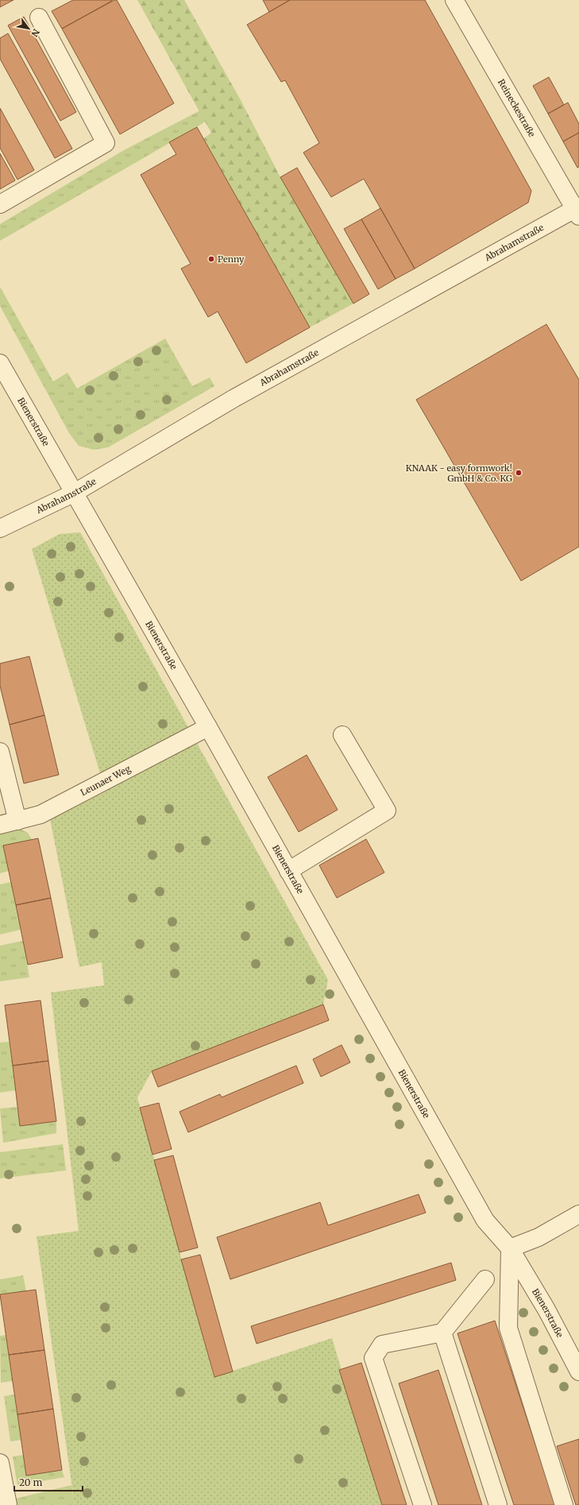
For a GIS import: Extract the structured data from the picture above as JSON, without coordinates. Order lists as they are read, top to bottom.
{
  "streets": {
    "street": [
      "Reineckestraße",
      "Abrahamstraße",
      "Bienerstraße",
      "Leunaer Weg"
    ]
  },
  "crossings": [
    ["Reineckestraße", "Abrahamstraße"],
    ["Abrahamstraße", "Bienerstraße"],
    ["Bienerstraße", "Leunaer Weg"]
  ],
  "places": ["Penny", "KNAAK - easy formwork! GmbH & Co. KG"],
  "scale_bar": "20 m",
  "north": "bottom right"
}
